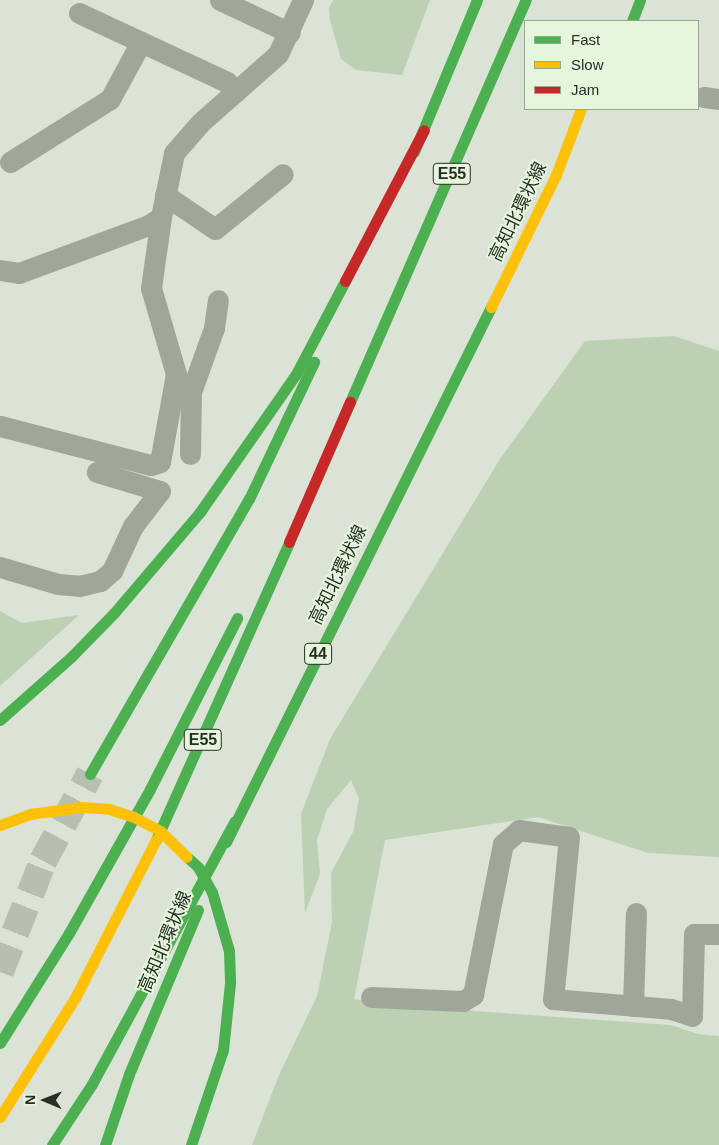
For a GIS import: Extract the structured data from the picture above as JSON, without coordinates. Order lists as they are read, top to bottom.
{
  "streets": {
    "main road": ["E55", "高知北環状線", "44"]
  },
  "legend": ["Fast", "Slow", "Jam"],
  "north": "left"
}
